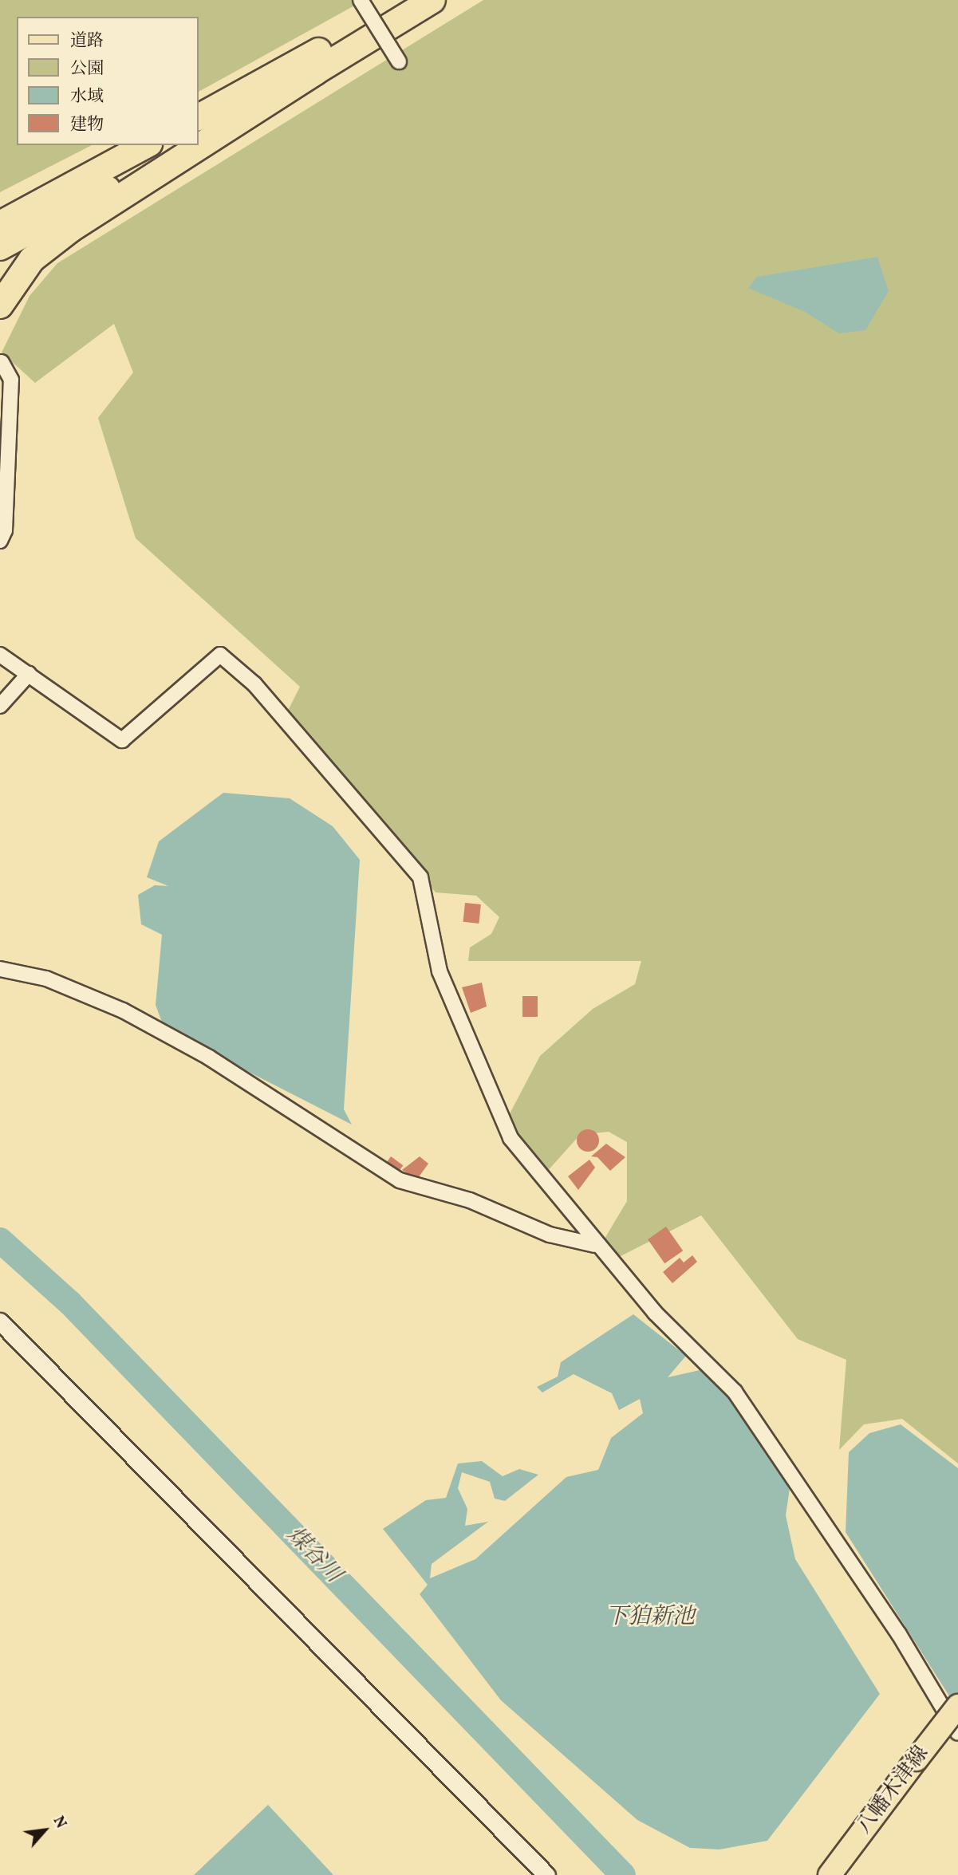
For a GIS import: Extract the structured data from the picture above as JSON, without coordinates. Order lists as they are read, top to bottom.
{
  "streets": {
    "main road": ["八幡木津線"]
  },
  "water": ["煤谷川", "下狛新池"],
  "legend": [
    "道路",
    "公園",
    "水域",
    "建物"
  ],
  "north": "top right"
}
